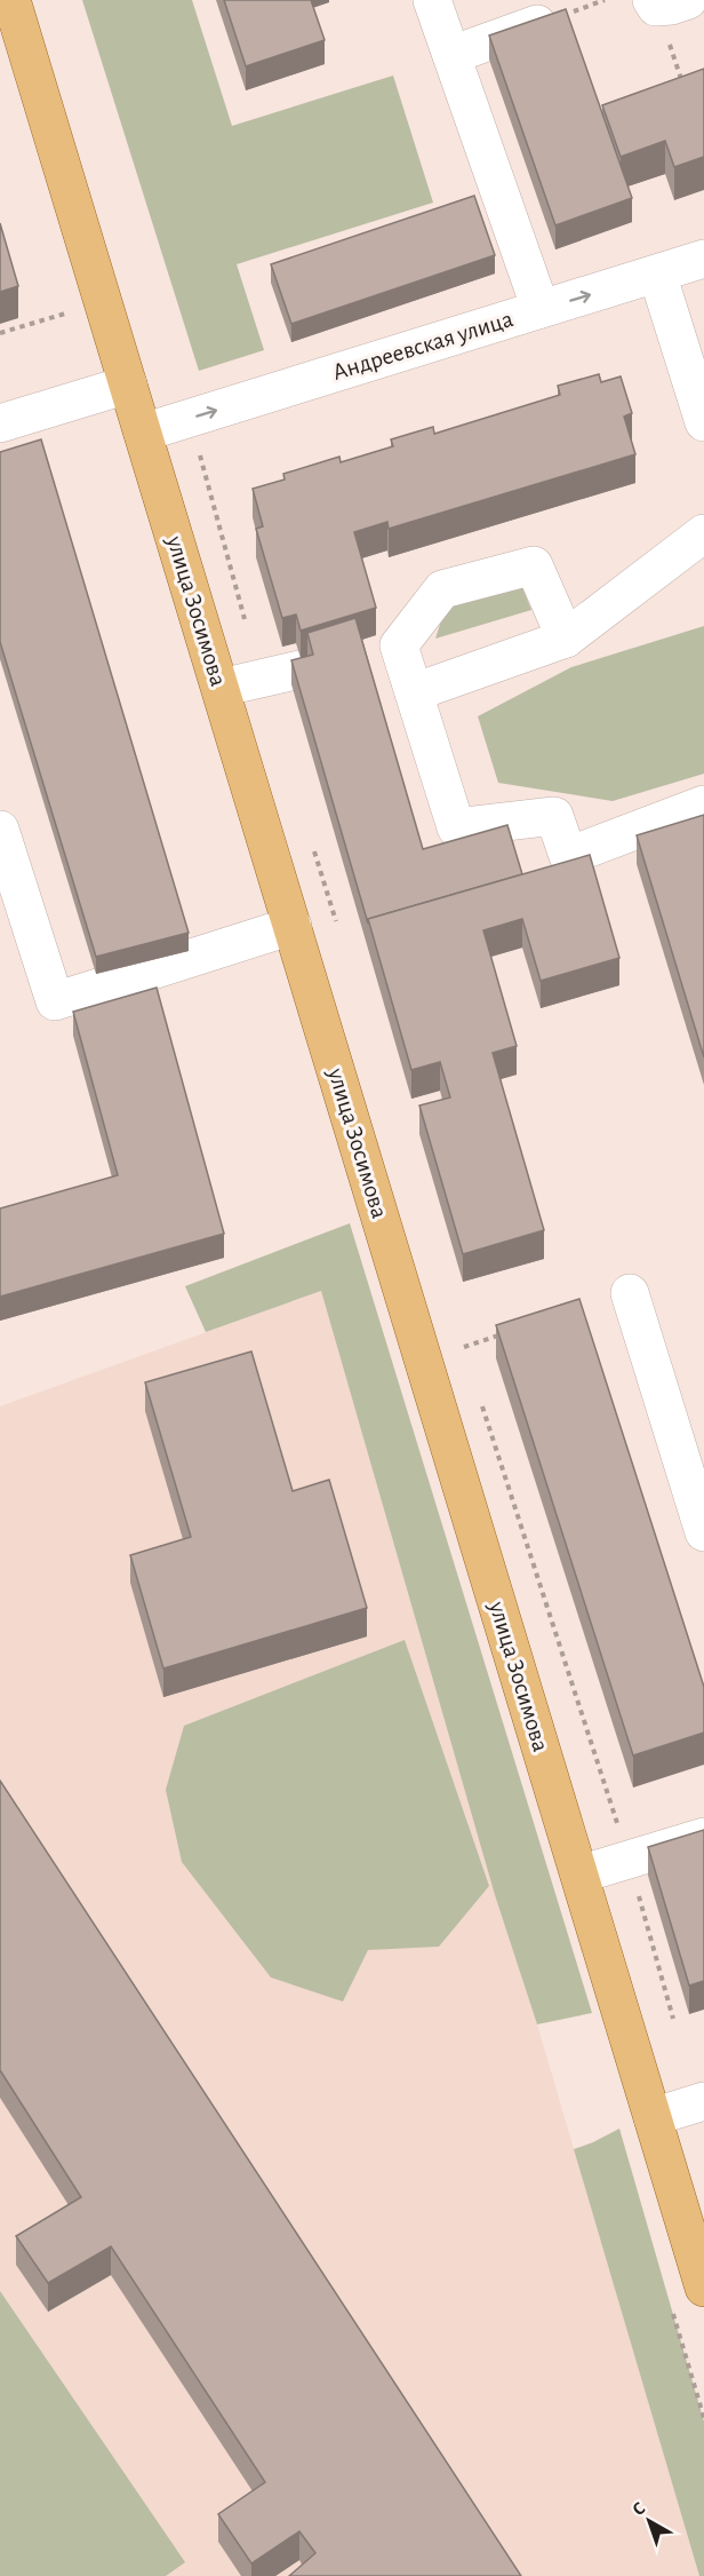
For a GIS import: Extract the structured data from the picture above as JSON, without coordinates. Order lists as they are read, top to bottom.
{
  "streets": {
    "main road": ["улица Зосимова"],
    "street": ["Андреевская улица"]
  },
  "crossings": [
    ["Андреевская улица", "улица Зосимова"]
  ],
  "north": "top left"
}
